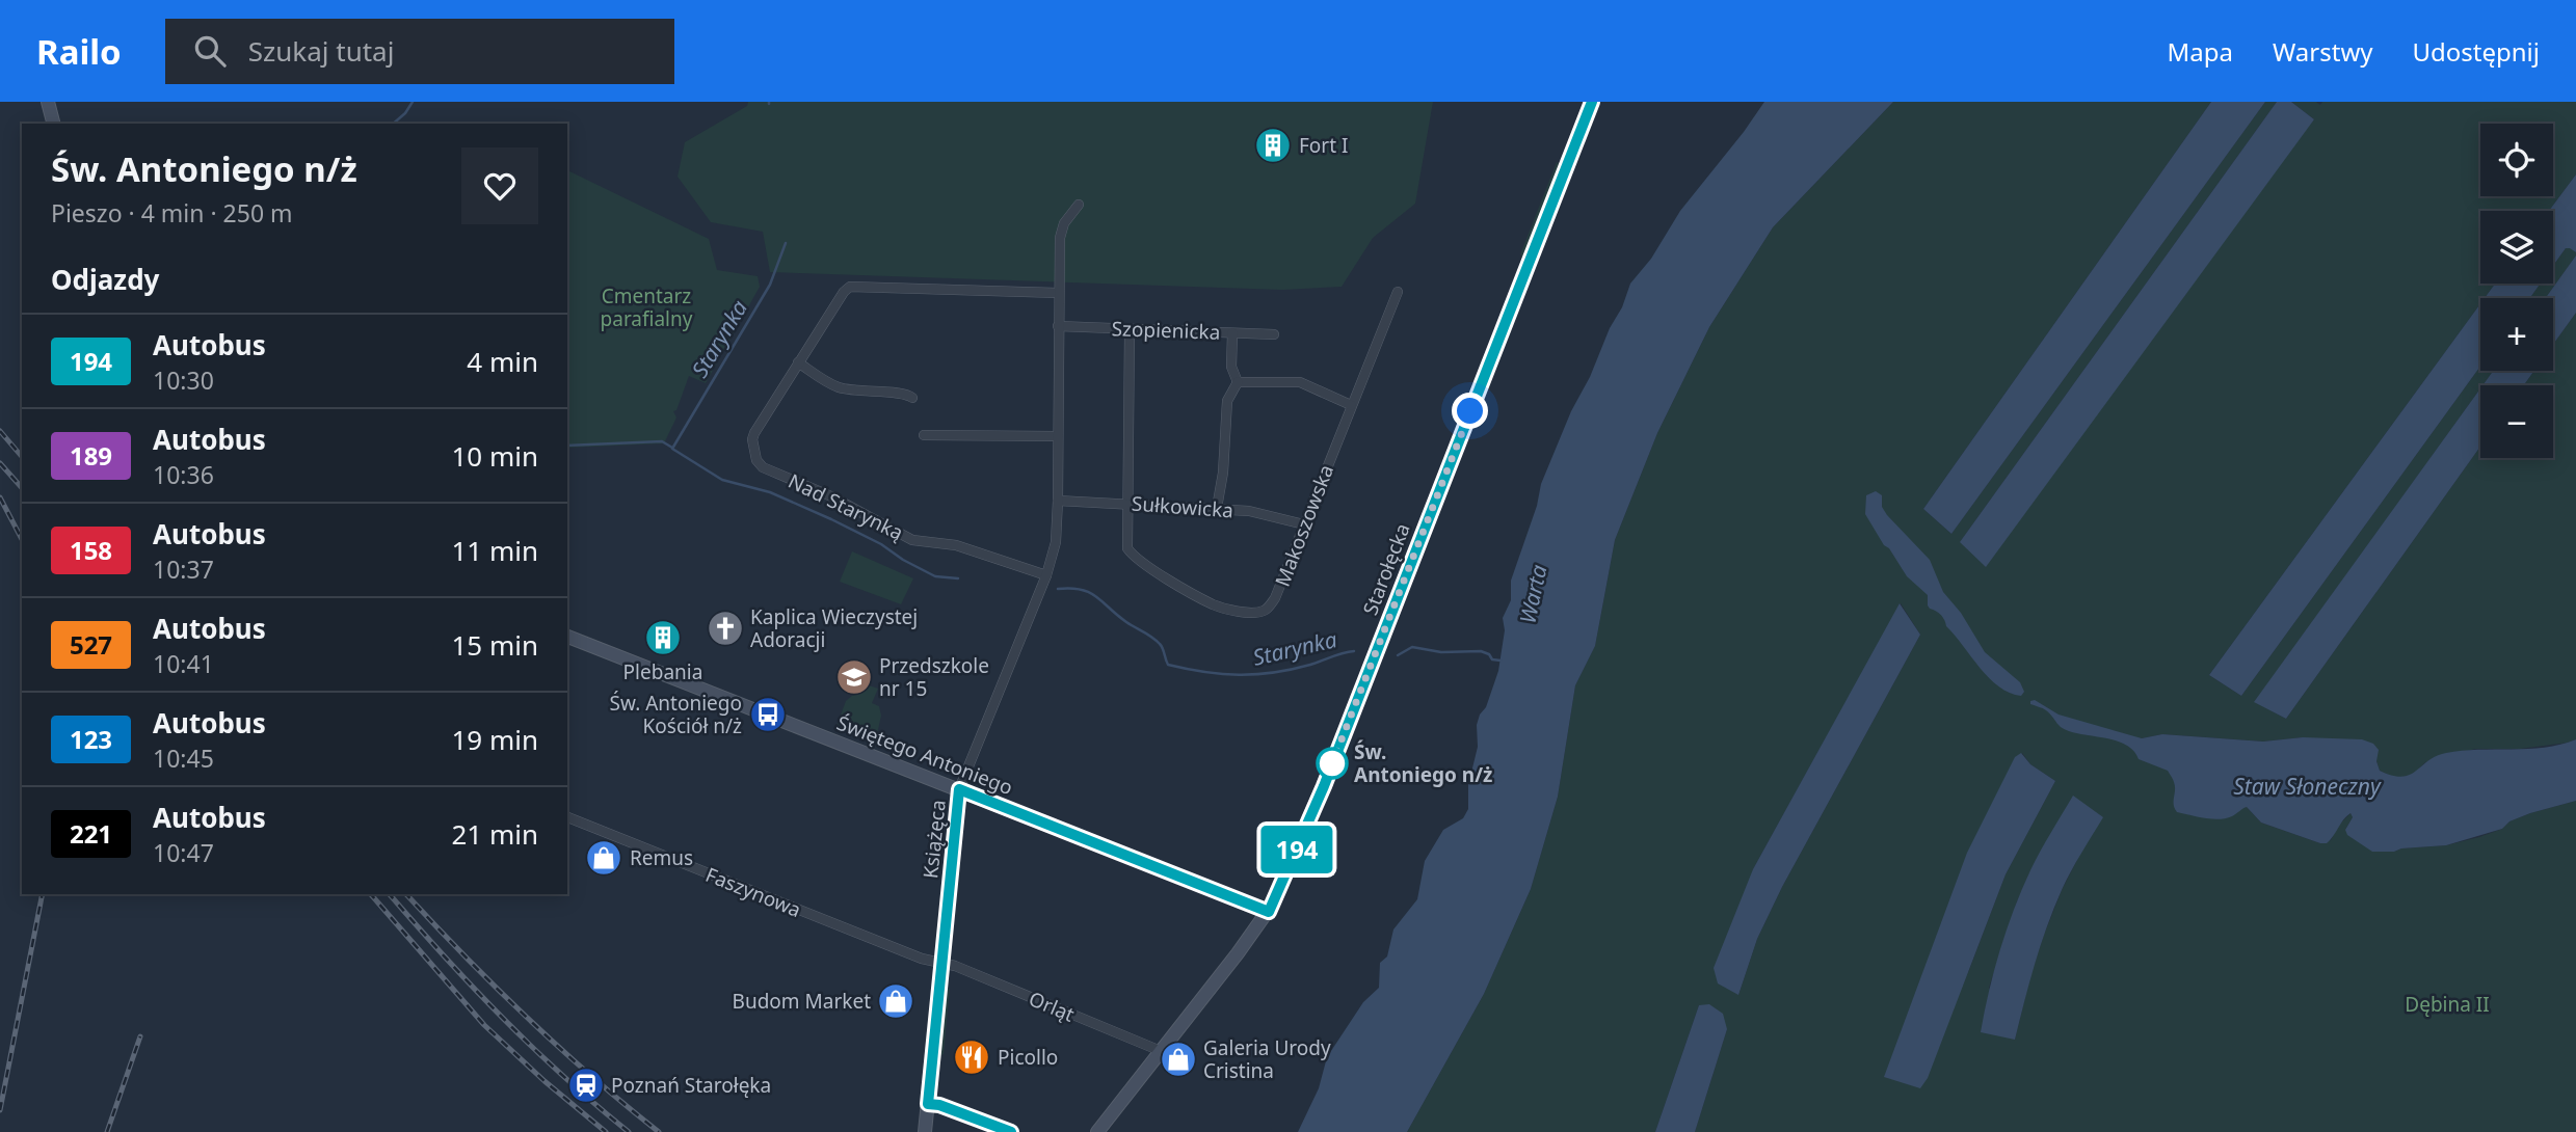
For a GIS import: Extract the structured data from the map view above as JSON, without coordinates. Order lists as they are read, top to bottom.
{
  "streets": {
    "street": [
      "Szopienicka",
      "Nad Starynką",
      "Sułkowicka",
      "Makoszowska",
      "Starołęcka",
      "Świętego Antoniego",
      "Książęca",
      "Faszynowa",
      "Orląt"
    ]
  },
  "crossings": [
    ["Szopienicka", "Makoszowska"],
    ["Szopienicka", "Książęca"],
    ["Nad Starynką", "Książęca"],
    ["Sułkowicka", "Makoszowska"],
    ["Sułkowicka", "Książęca"],
    ["Starołęcka", "Świętego Antoniego"],
    ["Starołęcka", "Orląt"],
    ["Świętego Antoniego", "Książęca"],
    ["Książęca", "Faszynowa"],
    ["Książęca", "Orląt"],
    ["Faszynowa", "Orląt"]
  ],
  "water": ["Starynka", "Warta", "Staw Słoneczny"],
  "parks": ["Cmentarz parafialny", "Dębina II"],
  "places": {
    "building": ["Fort I", "Plebania"],
    "church": ["Kaplica Wieczystej Adoracji"],
    "school or university": ["Przedszkole nr 15"],
    "bus stop": ["Św. Antoniego Kościół n/ż"],
    "other": ["Św. Antoniego n/ż"],
    "shop": ["Remus", "Budom Market", "Galeria Urody Cristina"],
    "restaurant": ["Picollo"],
    "station": ["Poznań Starołęka"]
  },
  "lines": ["bus line 194"],
  "page": {
    "header": "Railo",
    "search": "Szukaj tutaj",
    "nav": ["Mapa", "Warstwy", "Udostępnij"],
    "on_map": "194",
    "map_buttons": ["+", "−"],
    "heading": [
      ["Św. Antoniego n/ż", "Pieszo · 4 min · 250 m"],
      "Odjazdy"
    ],
    "list": [
      {
        "mark": "194",
        "name": "Autobus",
        "note": "10:30",
        "value": "4 min"
      },
      {
        "mark": "189",
        "name": "Autobus",
        "note": "10:36",
        "value": "10 min"
      },
      {
        "mark": "158",
        "name": "Autobus",
        "note": "10:37",
        "value": "11 min"
      },
      {
        "mark": "527",
        "name": "Autobus",
        "note": "10:41",
        "value": "15 min"
      },
      {
        "mark": "123",
        "name": "Autobus",
        "note": "10:45",
        "value": "19 min"
      },
      {
        "mark": "221",
        "name": "Autobus",
        "note": "10:47",
        "value": "21 min"
      }
    ]
  }
}
